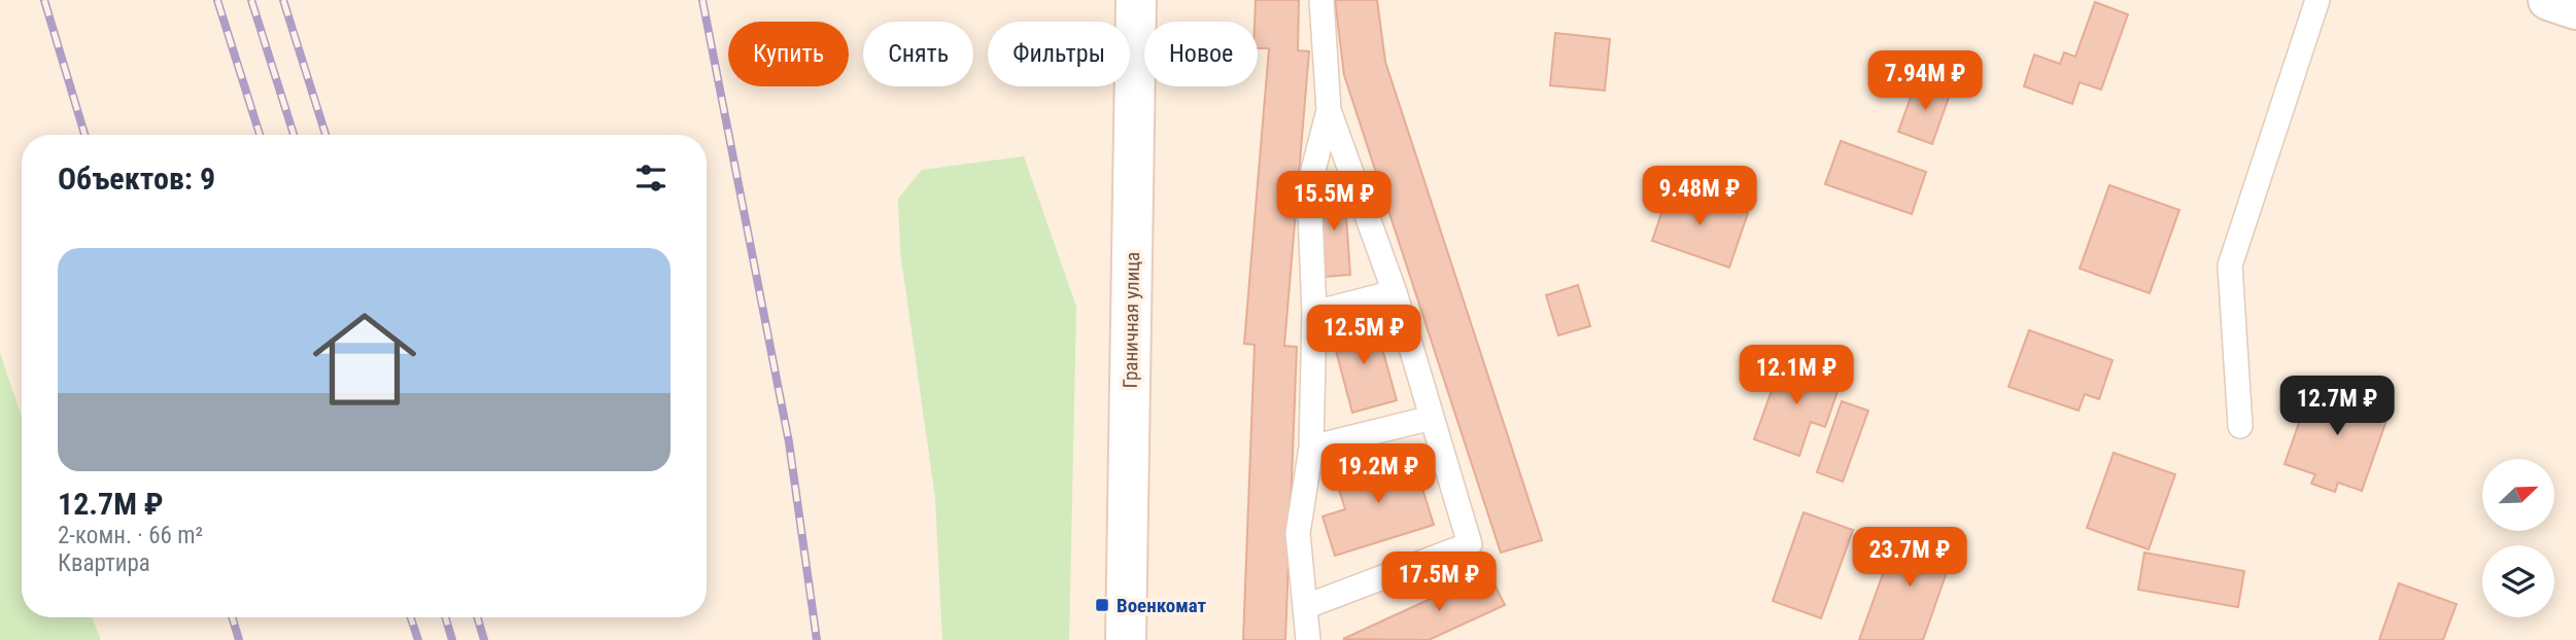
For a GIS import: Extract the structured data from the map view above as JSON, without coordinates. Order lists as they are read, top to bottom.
{
  "streets": {
    "main road": ["Граничная улица"]
  },
  "places": {
    "transit": ["Военкомат"]
  },
  "north": "top right",
  "page": {
    "chip": [
      "Купить",
      "Снять",
      "Фильтры",
      "Новое"
    ],
    "price": [
      "7.94M ₽",
      "9.48M ₽",
      "15.5M ₽",
      "12.5M ₽",
      "12.1M ₽",
      "12.7M ₽",
      "19.2M ₽",
      "23.7M ₽",
      "17.5M ₽"
    ],
    "heading": "Объектов: 9",
    "list": [
      {
        "name": "12.7M ₽",
        "note": "2-комн. · 66 m² · Квартира"
      }
    ]
  }
}
